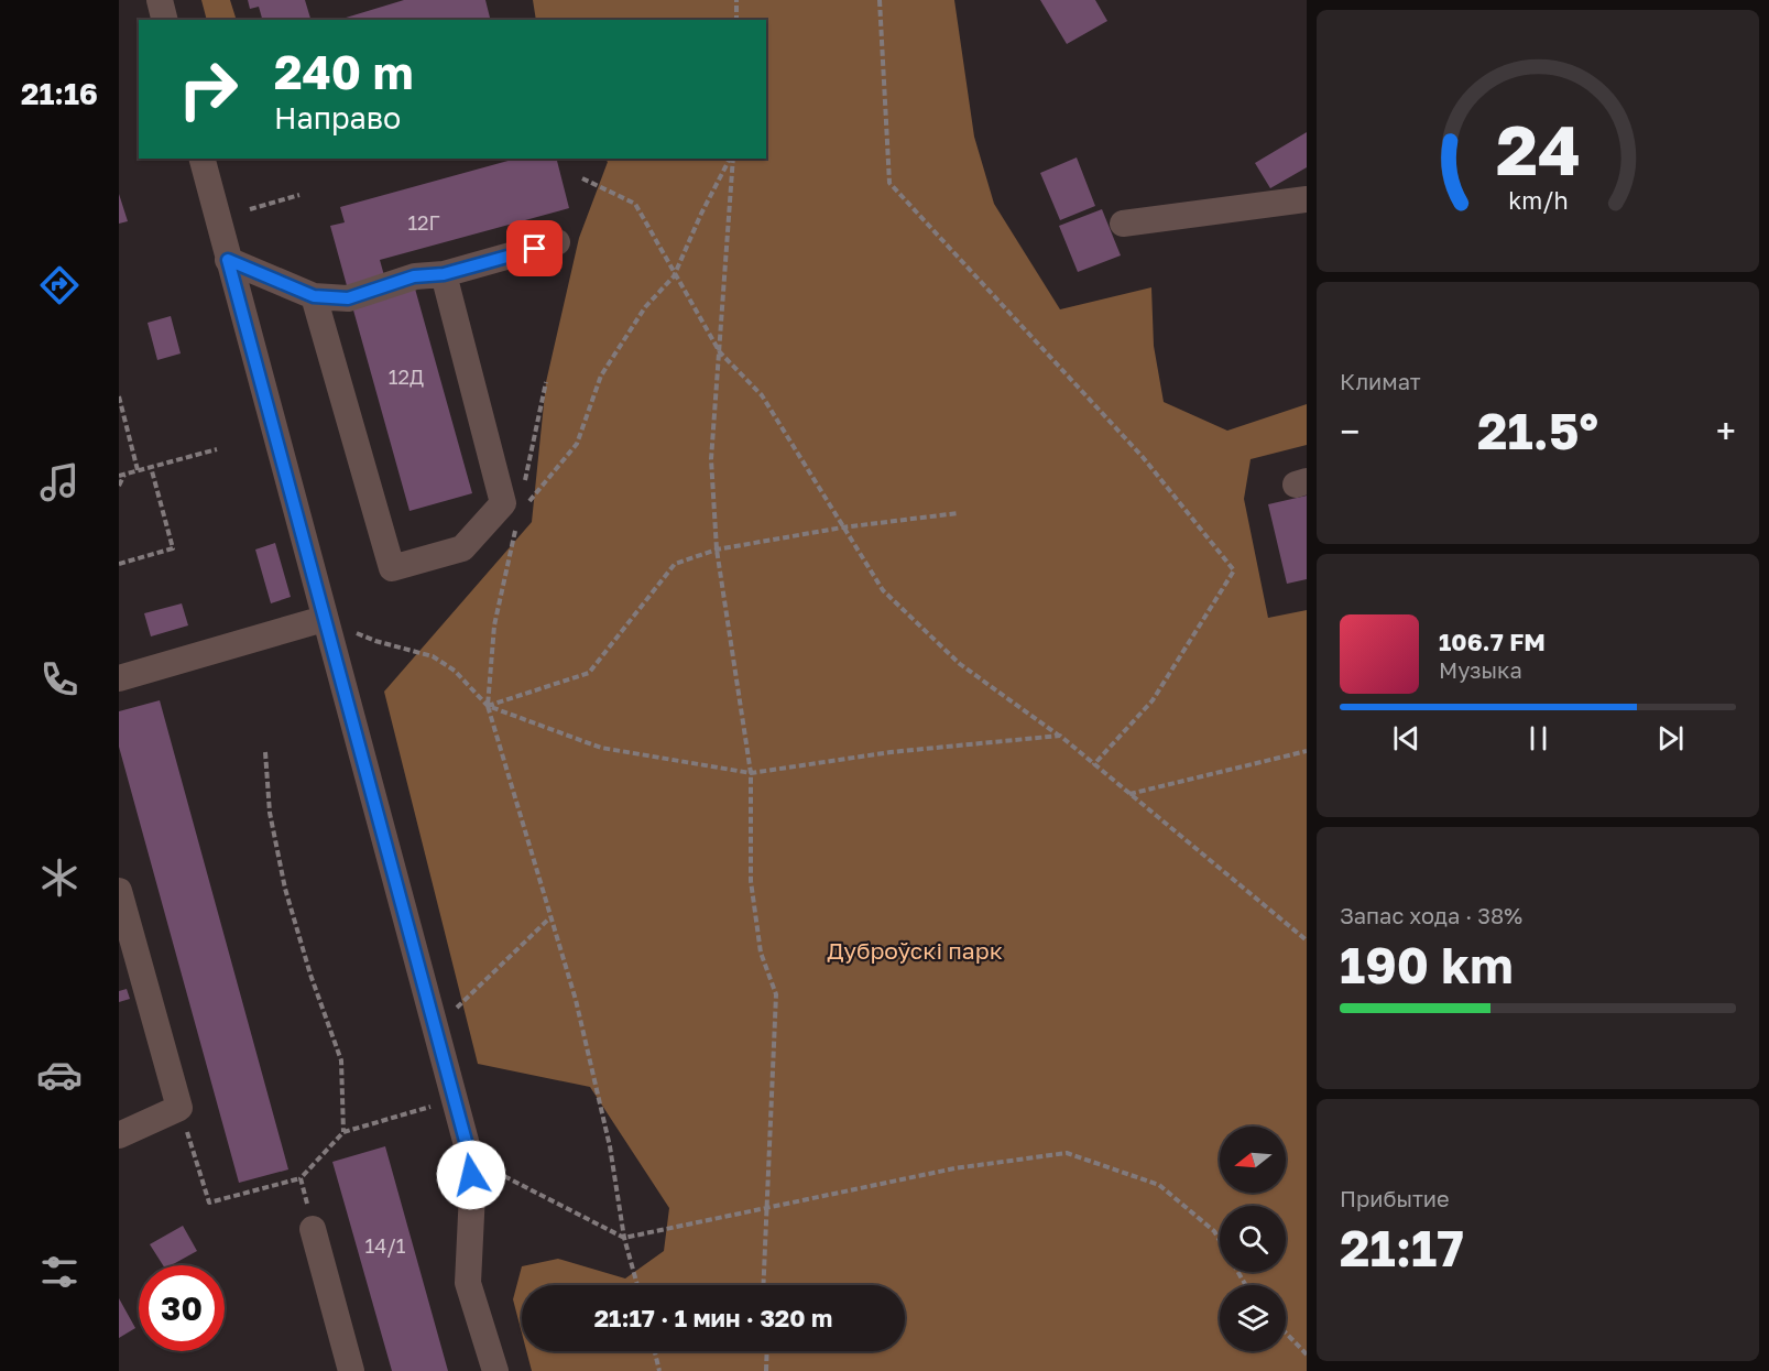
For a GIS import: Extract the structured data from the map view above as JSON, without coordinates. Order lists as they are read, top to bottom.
{
  "parks": ["Дуброўскі парк"],
  "house_numbers": ["12Г", "12Д", "14/1"],
  "north": "left",
  "page": {
    "tabs": "21:16",
    "turn": ["240 m", "Направо"],
    "tile": [
      "Климат",
      ["Запас хода · 38%", "190 km"],
      ["Прибытие", "21:17"]
    ],
    "heat": ["−", "21.5°", "+"],
    "song": ["106.7 FM", "Музыка"],
    "limit": "30",
    "trip": "21:17 · 1 мин · 320 m",
    "gauge": ["24", "km/h"]
  }
}
